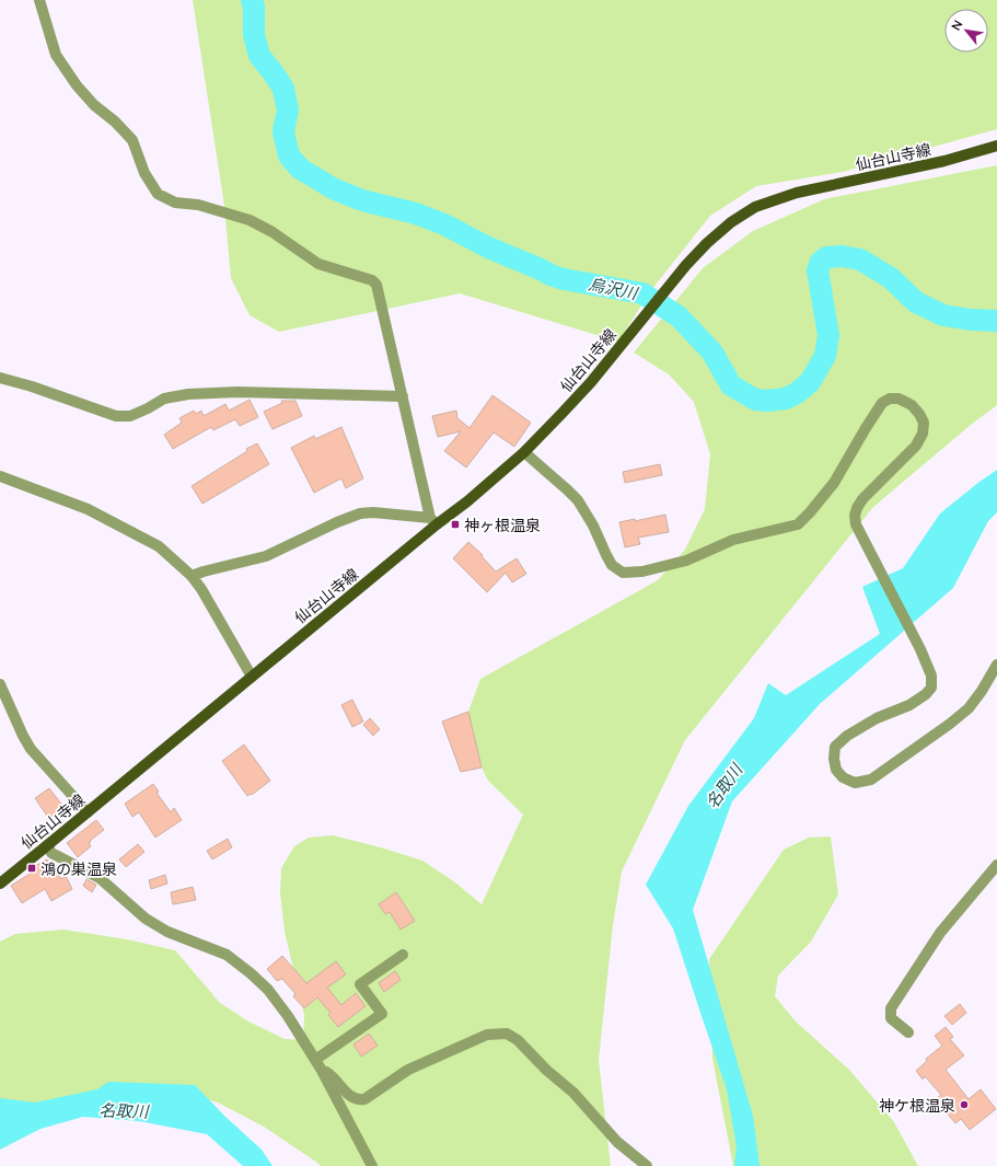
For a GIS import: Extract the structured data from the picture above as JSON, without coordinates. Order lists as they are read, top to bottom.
{
  "streets": {
    "main road": ["仙台山寺線"]
  },
  "water": ["烏沢川", "名取川"],
  "places": {
    "transit": ["神ヶ根温泉", "鴻の巣温泉"],
    "other": ["神ケ根温泉"]
  },
  "north": "top left"
}
